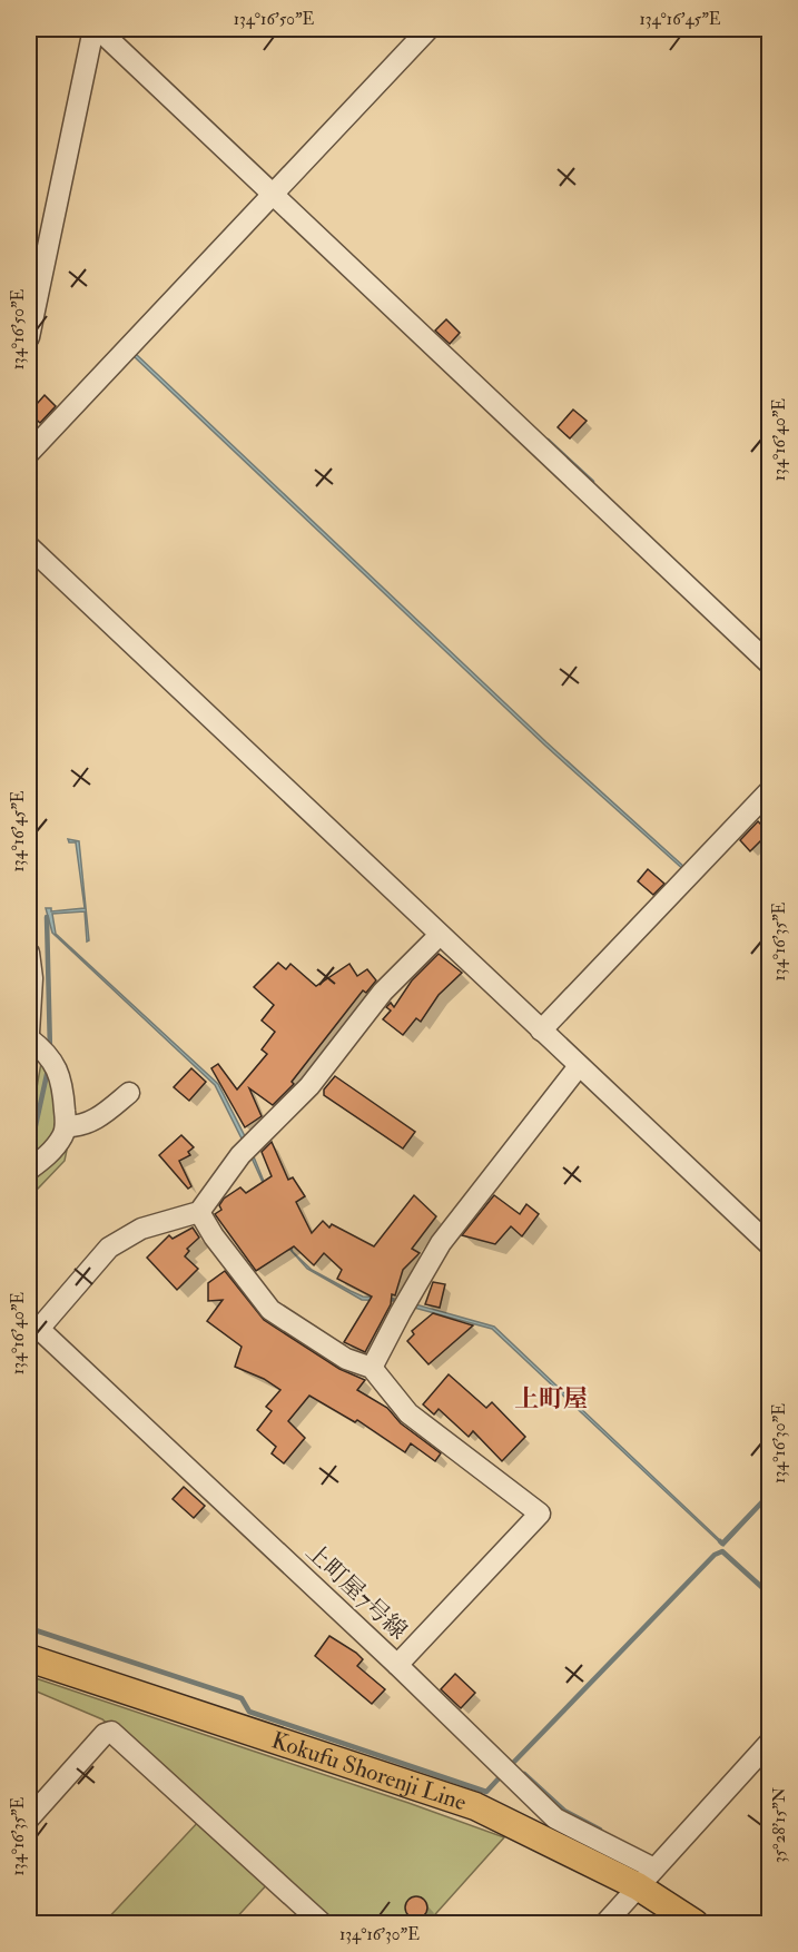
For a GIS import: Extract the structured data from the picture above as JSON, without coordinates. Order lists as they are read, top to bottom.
{
  "streets": {
    "main road": ["Kokufu Shorenji Line"],
    "street": ["上町屋7号線"]
  },
  "crossings": [
    ["上町屋7号線", "Kokufu Shorenji Line"]
  ],
  "districts": ["上町屋"],
  "coordinates": [
    "134°16'50\"E",
    "134°16'45\"E",
    "134°16'40\"E",
    "134°16'35\"E",
    "134°16'30\"E",
    "35°28'15\"N"
  ]
}
